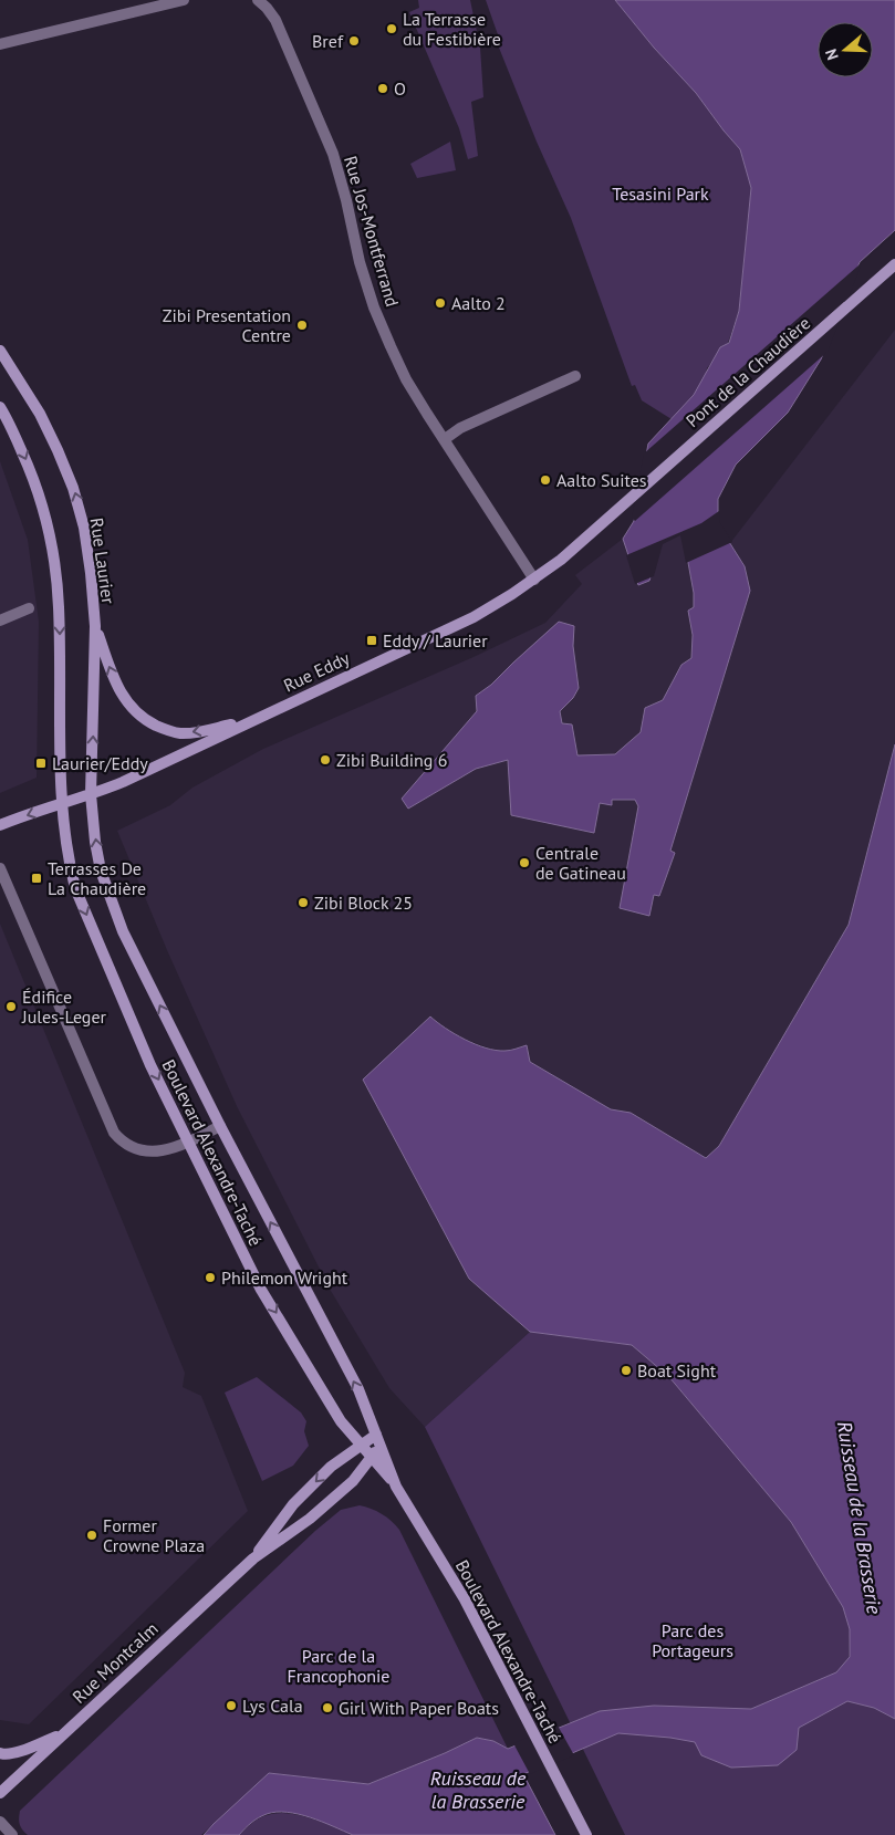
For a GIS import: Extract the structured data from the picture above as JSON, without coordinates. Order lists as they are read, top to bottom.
{
  "streets": {
    "main road": [
      "Pont de la Chaudière",
      "Rue Laurier",
      "Rue Eddy",
      "Boulevard Alexandre-Taché",
      "Rue Montcalm"
    ],
    "street": ["Rue Jos-Montferrand"]
  },
  "crossings": [
    ["Rue Jos-Montferrand", "Rue Eddy"],
    ["Pont de la Chaudière", "Rue Eddy"],
    ["Rue Laurier", "Rue Eddy"],
    ["Rue Laurier", "Boulevard Alexandre-Taché"],
    ["Rue Eddy", "Boulevard Alexandre-Taché"],
    ["Boulevard Alexandre-Taché", "Rue Montcalm"]
  ],
  "water": ["Ruisseau de la Brasserie"],
  "parks": ["Tesasini Park", "Parc des Portageurs", "Parc de la Francophonie"],
  "places": {
    "other": [
      "La Terrasse du Festibière",
      "Bref",
      "O",
      "Aalto 2",
      "Zibi Presentation Centre",
      "Aalto Suites",
      "Zibi Building 6",
      "Centrale de Gatineau",
      "Zibi Block 25",
      "Édifice Jules-Leger",
      "Philemon Wright",
      "Boat Sight",
      "Former Crowne Plaza",
      "Lys Cala",
      "Girl With Paper Boats"
    ],
    "transit": ["Eddy / Laurier", "Laurier/Eddy", "Terrasses De La Chaudière"]
  },
  "north": "left"
}
